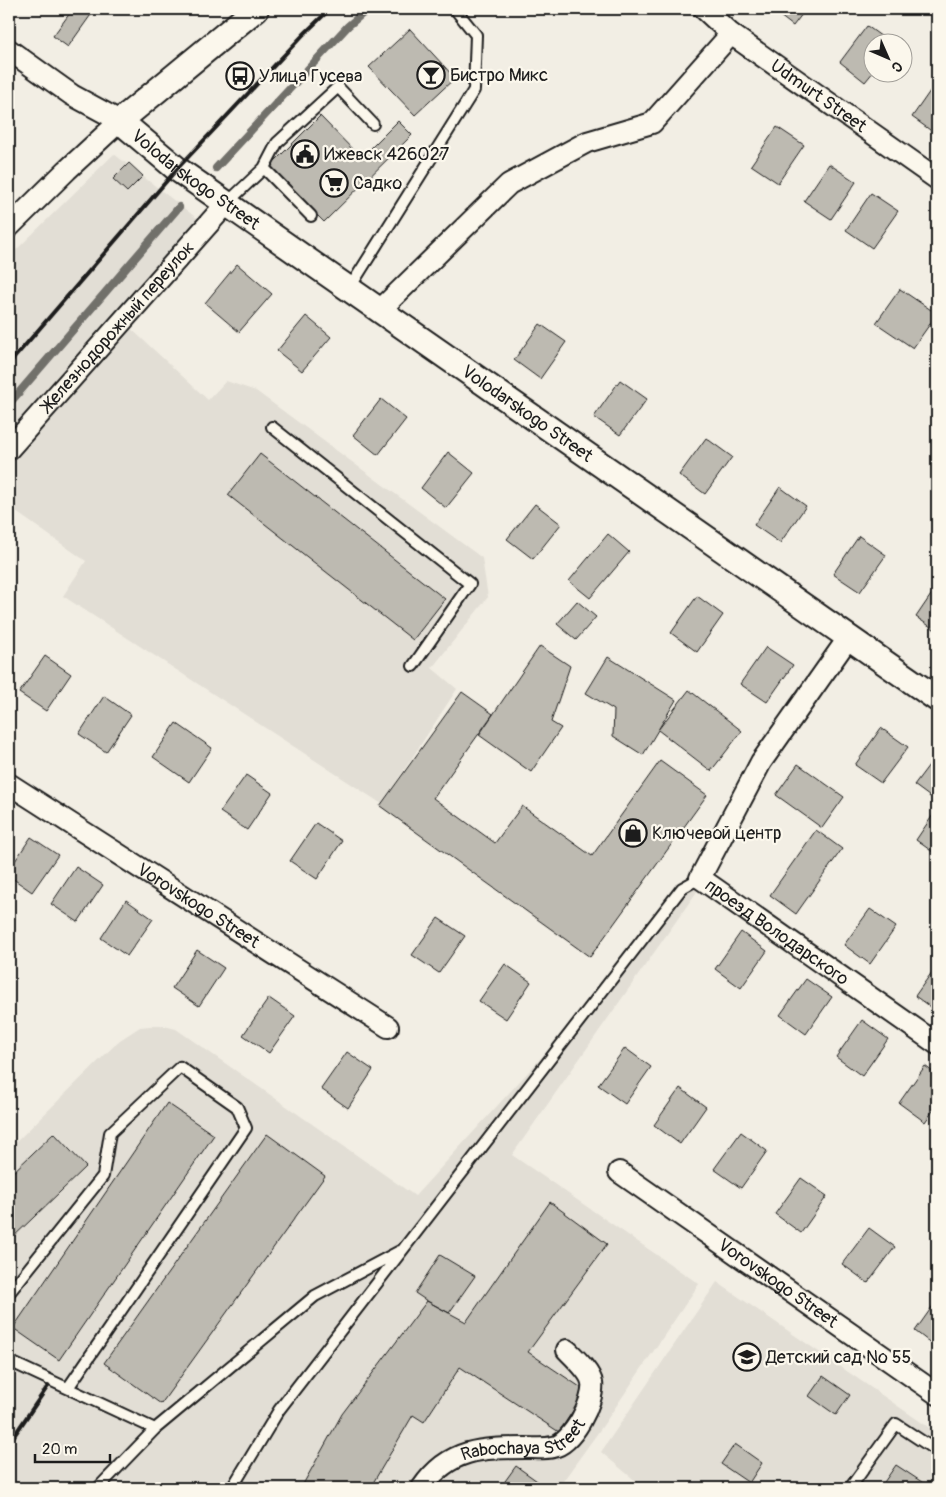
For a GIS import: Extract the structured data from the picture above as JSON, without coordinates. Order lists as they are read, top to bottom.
{
  "streets": {
    "street": [
      "Udmurt Street",
      "Volodarskogo Street",
      "Железнодорожный переулок",
      "Vorovskogo Street",
      "проезд Володарского",
      "Rabochaya Street"
    ]
  },
  "crossings": [
    ["Volodarskogo Street", "Железнодорожный переулок"],
    ["Volodarskogo Street", "проезд Володарского"]
  ],
  "places": {
    "bar": ["Бистро Микс"],
    "bus stop": ["Улица Гусева"],
    "public building": ["Ижевск 426027"],
    "supermarket": ["Садко"],
    "shop": ["Ключевой центр"],
    "school or university": ["Детский сад № 55"]
  },
  "scale_bar": "20 m",
  "north": "bottom right"
}
